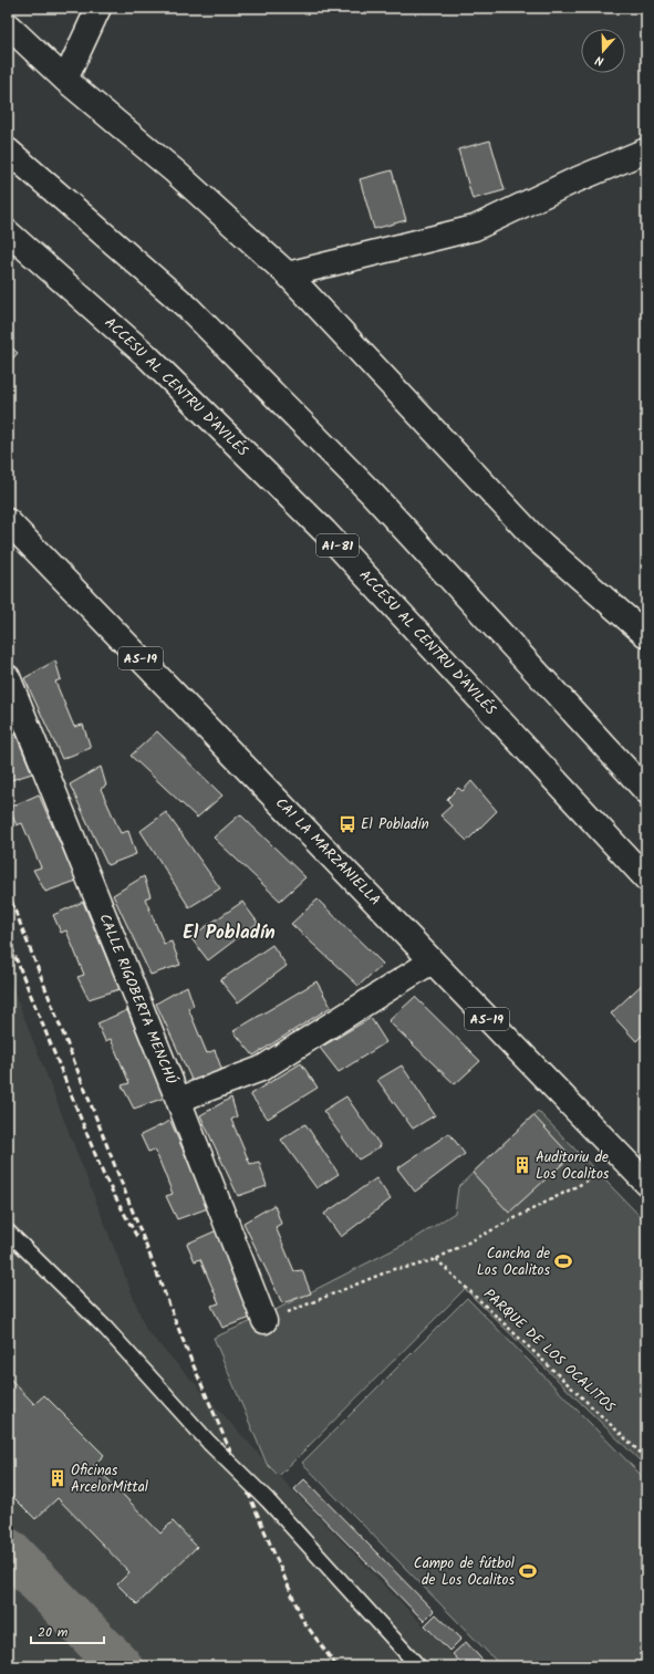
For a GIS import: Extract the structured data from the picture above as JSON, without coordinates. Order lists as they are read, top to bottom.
{
  "streets": {
    "main road": [
      "ACCESU AL CENTRU D'AVILÉS",
      "AI-81",
      "AS-19",
      "CAI LA MARZANIELLA",
      "CALLE RIGOBERTA MENCHÚ"
    ],
    "path": ["PARQUE DE LOS OCALITOS"]
  },
  "districts": ["El Pobladín"],
  "places": {
    "bus stop": ["El Pobladín"],
    "building": ["Auditoriu de Los Ocalitos", "Oficinas ArcelorMittal"],
    "sports": ["Cancha de Los Ocalitos", "Campo de fútbol de Los Ocalitos"]
  },
  "scale_bar": "20 m",
  "north": "bottom"
}
